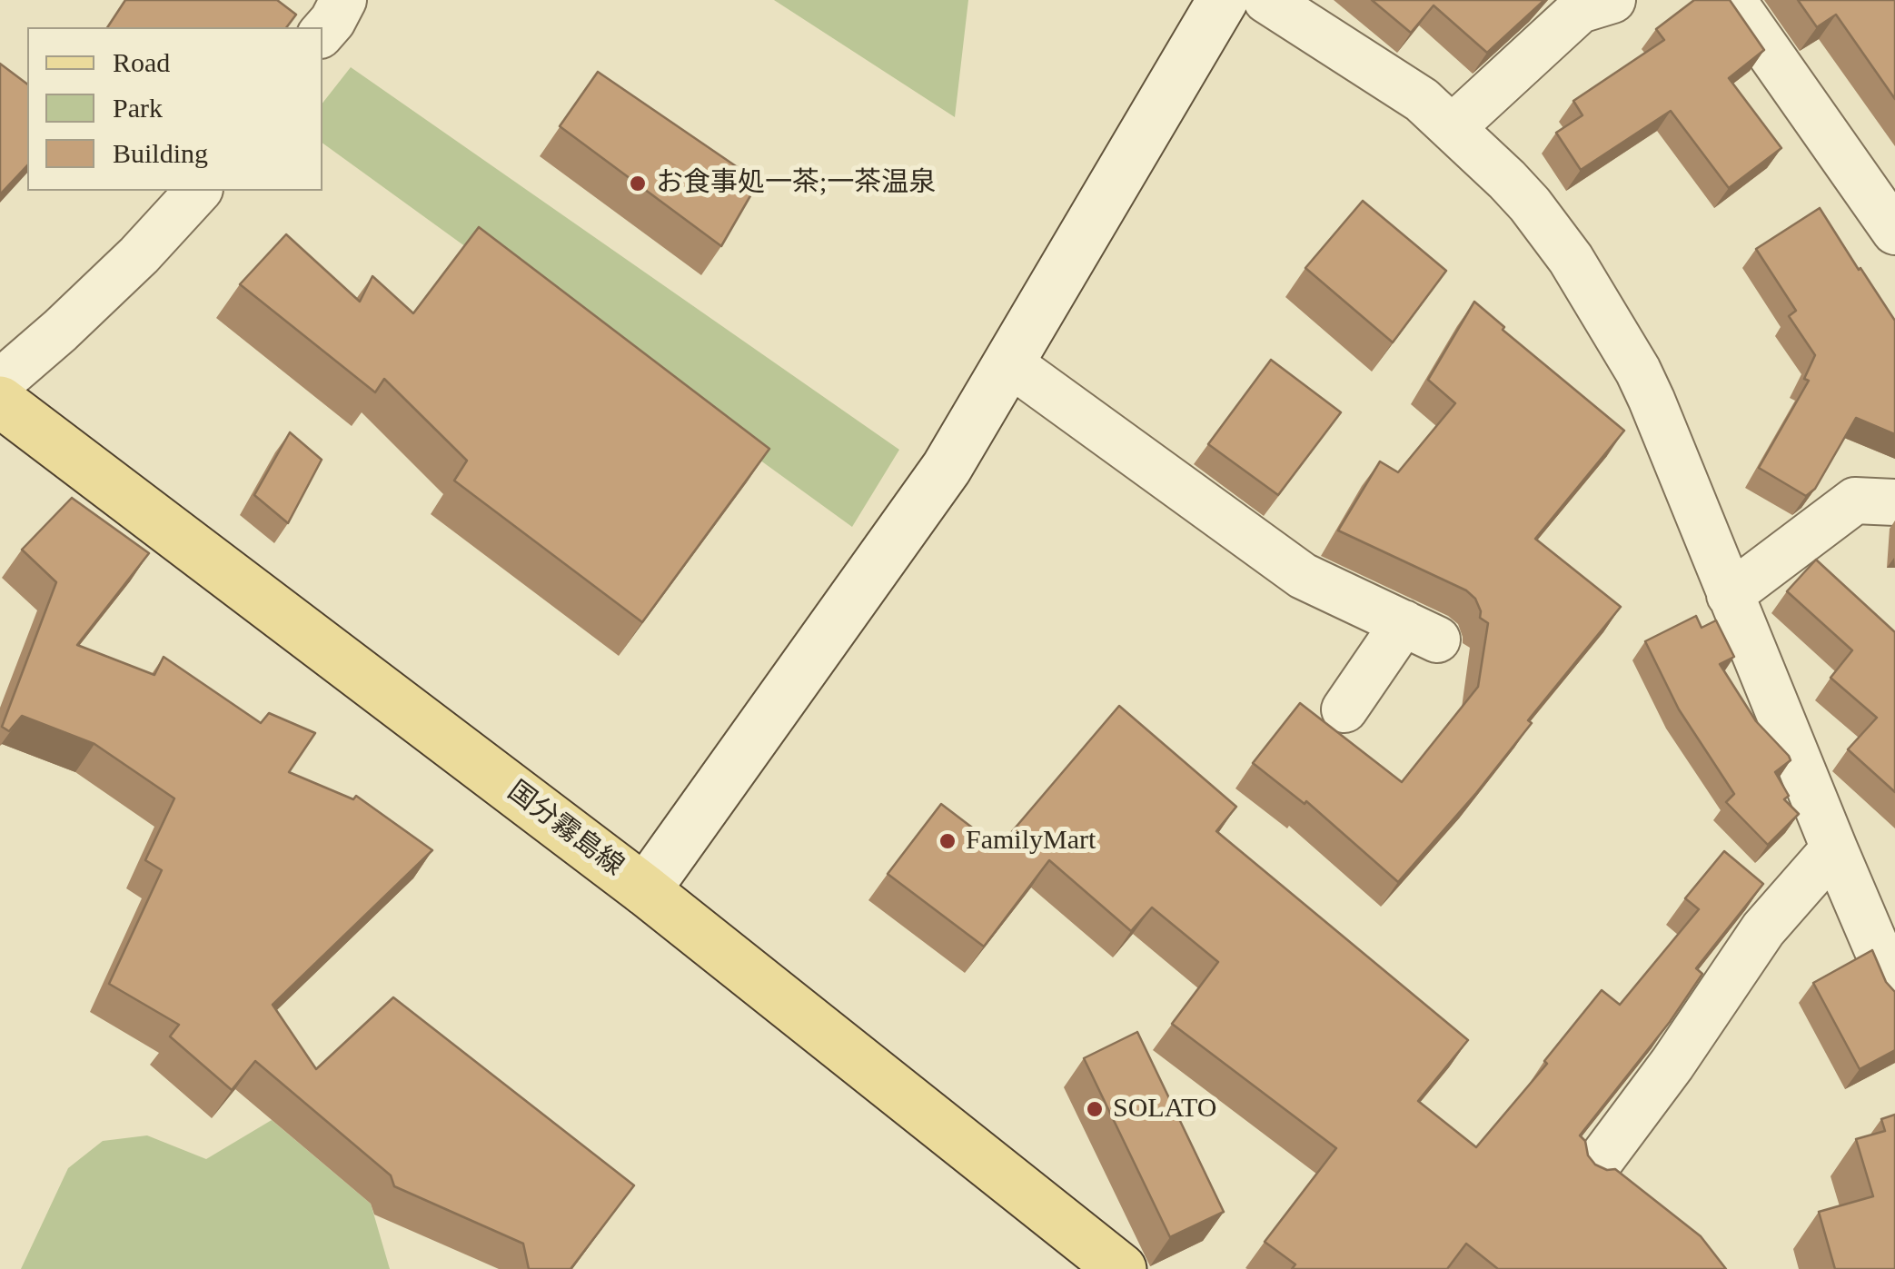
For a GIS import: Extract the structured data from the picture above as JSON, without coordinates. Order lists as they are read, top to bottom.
{
  "streets": {
    "main road": ["国分霧島線"]
  },
  "places": ["お食事処一茶;一茶温泉", "FamilyMart", "SOLATO"],
  "legend": ["Road", "Park", "Building"]
}
